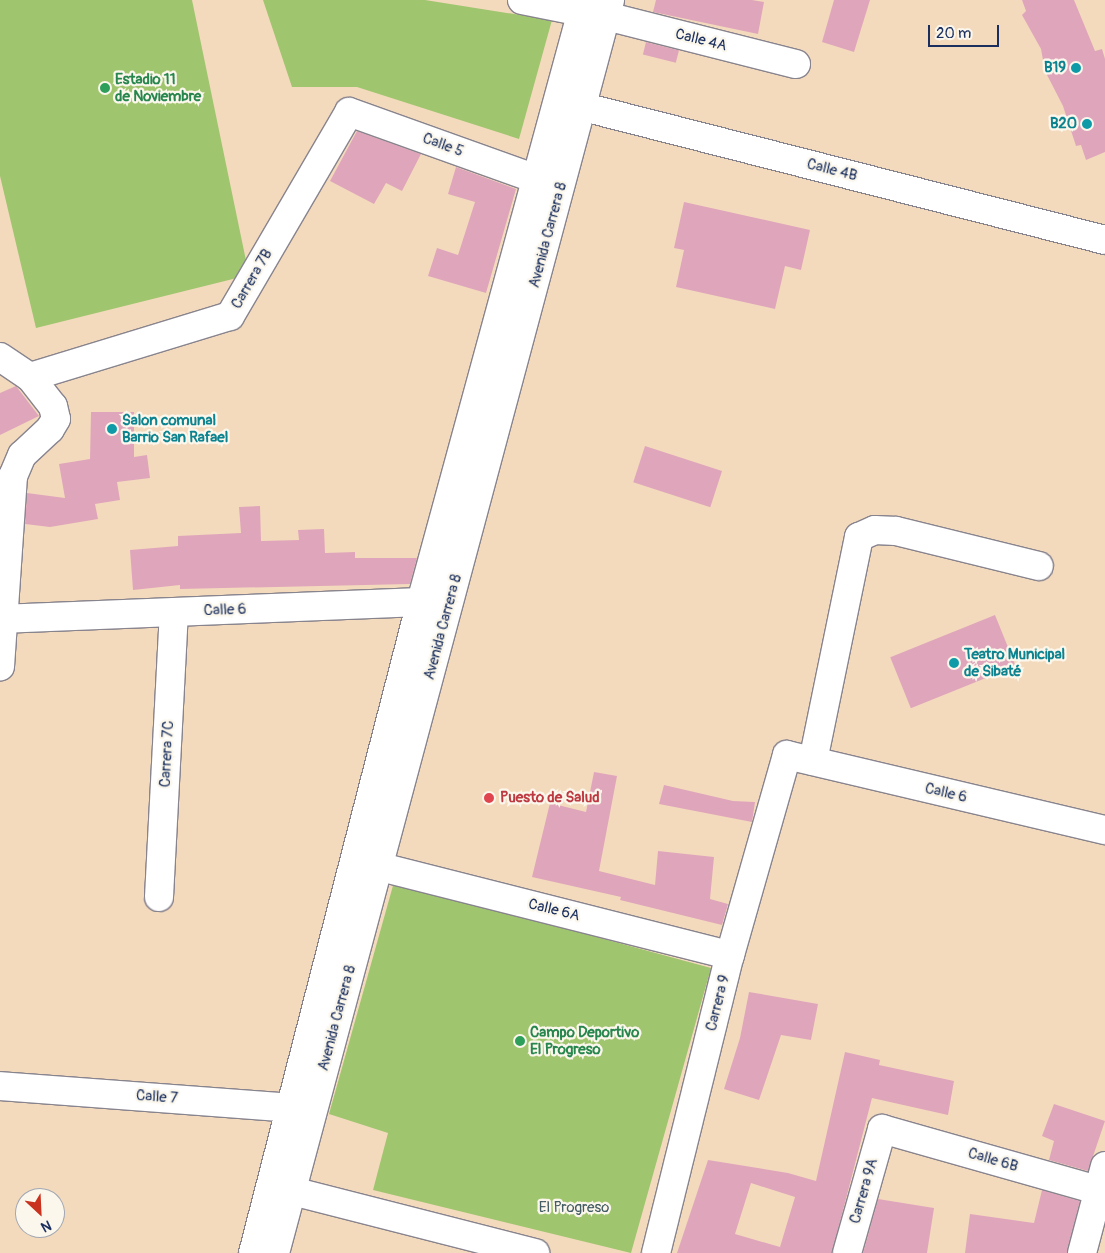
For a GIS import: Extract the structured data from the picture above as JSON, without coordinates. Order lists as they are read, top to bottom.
{
  "streets": {
    "street": [
      "Calle 4A",
      "Calle 5",
      "Calle 4B",
      "Avenida Carrera 8",
      "Carrera 7B",
      "Calle 6",
      "Carrera 7C",
      "Calle 6A",
      "Carrera 9",
      "Calle 7",
      "Calle 6B",
      "Carrera 9A"
    ]
  },
  "crossings": [
    ["Calle 4A", "Avenida Carrera 8"],
    ["Calle 5", "Avenida Carrera 8"],
    ["Calle 5", "Carrera 7B"],
    ["Calle 4B", "Avenida Carrera 8"],
    ["Avenida Carrera 8", "Calle 6"],
    ["Avenida Carrera 8", "Calle 6A"],
    ["Avenida Carrera 8", "Calle 7"],
    ["Calle 6", "Carrera 7C"],
    ["Calle 6", "Carrera 9"],
    ["Calle 6A", "Carrera 9"],
    ["Calle 6B", "Carrera 9A"]
  ],
  "parks": ["El Progreso"],
  "places": [
    "B19",
    "Estadio 11 de Noviembre",
    "B20",
    "Salon comunal Barrio San Rafael",
    "Teatro Municipal de Sibaté",
    "Puesto de Salud",
    "Campo Deportivo El Progreso"
  ],
  "scale_bar": "20 m",
  "north": "bottom right"
}
